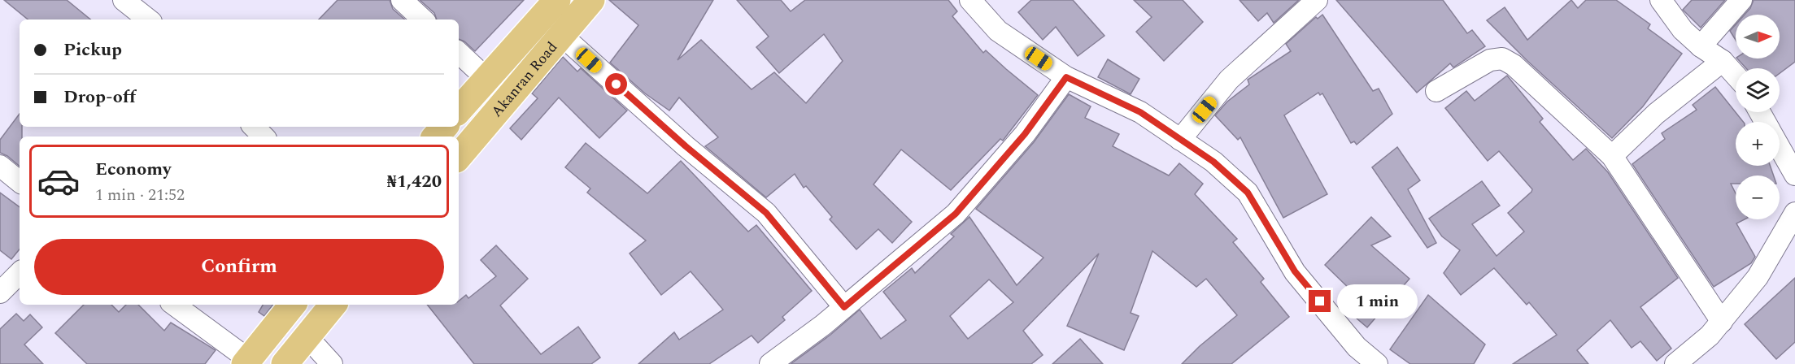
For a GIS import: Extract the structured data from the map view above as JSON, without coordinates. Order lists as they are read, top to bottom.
{
  "streets": {
    "main road": ["Akanran Road"]
  },
  "north": "right",
  "page": {
    "map_buttons": ["+", "−"],
    "banner": ["Pickup", "Drop-off"],
    "list": [
      {
        "name": "Economy",
        "note": "1 min · 21:52",
        "value": "₦1,420"
      }
    ],
    "buttons": "Confirm",
    "bubble": "1 min"
  }
}
